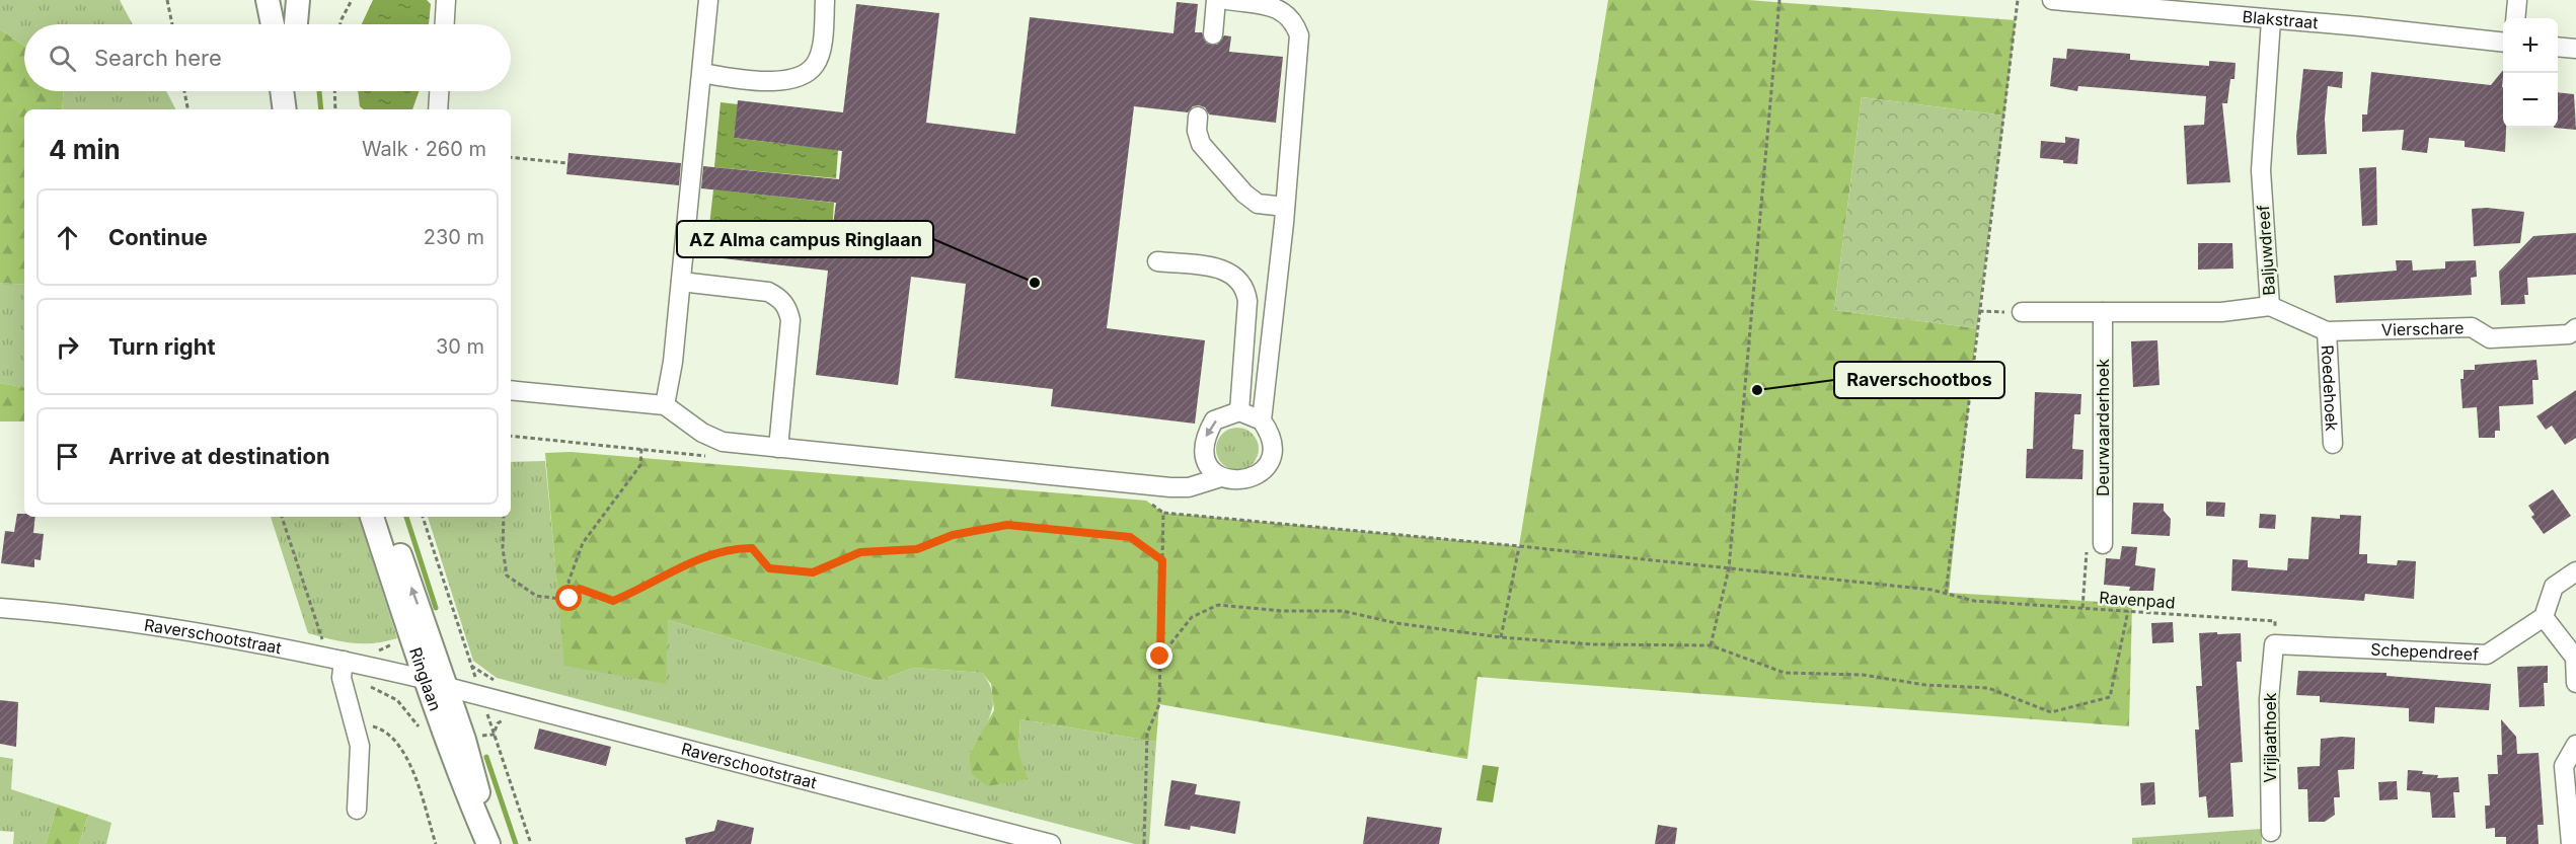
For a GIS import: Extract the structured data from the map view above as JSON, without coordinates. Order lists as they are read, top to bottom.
{
  "streets": {
    "main road": ["Ringlaan"],
    "street": [
      "Blakstraat",
      "Baljuwdreef",
      "Vierschare",
      "Roedehoek",
      "Deurwaarderhoek",
      "Raverschootstraat",
      "Schependreef",
      "Vrijlaathoek"
    ],
    "path": ["Ravenpad"]
  },
  "crossings": [
    ["Blakstraat", "Baljuwdreef"],
    ["Baljuwdreef", "Vierschare"],
    ["Baljuwdreef", "Deurwaarderhoek"],
    ["Vierschare", "Roedehoek"],
    ["Ravenpad", "Schependreef"],
    ["Ravenpad", "Vrijlaathoek"],
    ["Raverschootstraat", "Ringlaan"],
    ["Schependreef", "Vrijlaathoek"]
  ],
  "places": ["AZ Alma campus Ringlaan", "Raverschootbos"],
  "page": {
    "map_buttons": ["+", "−"],
    "search": "Search here",
    "heading": ["4 min", "Walk · 260 m"],
    "list": [
      ["Continue", "230 m"],
      ["Turn right", "30 m"],
      "Arrive at destination"
    ]
  }
}
